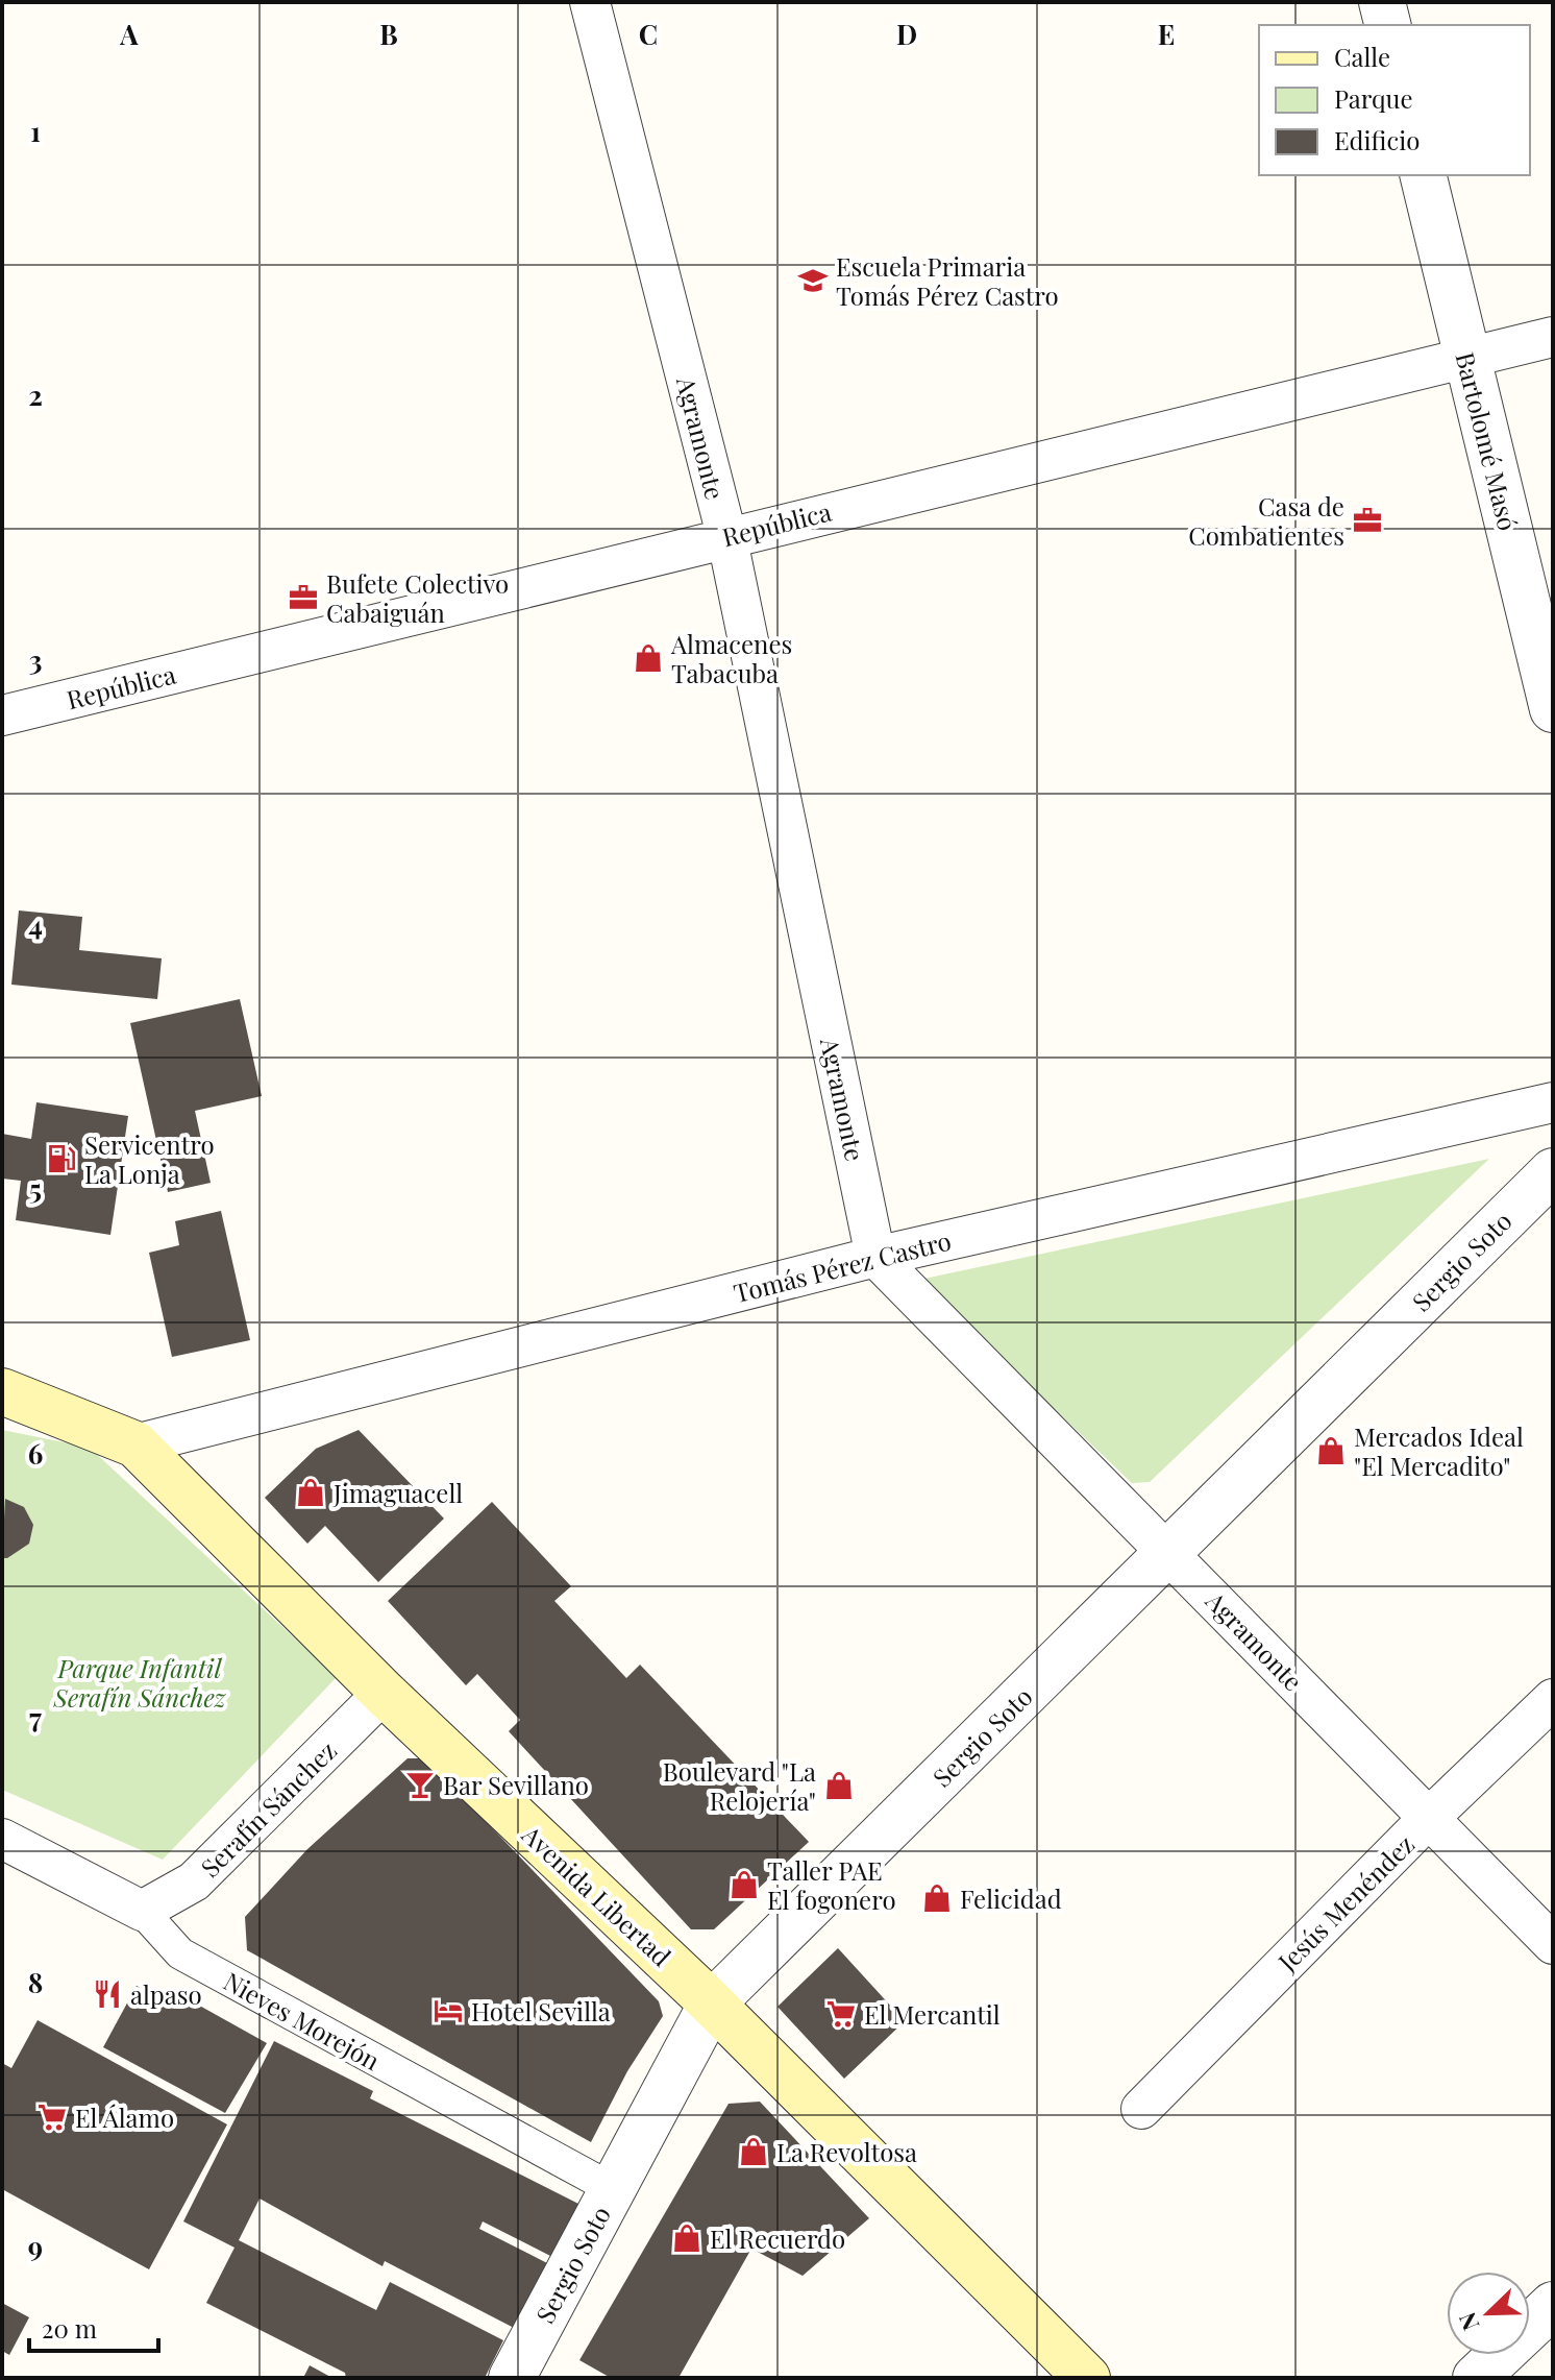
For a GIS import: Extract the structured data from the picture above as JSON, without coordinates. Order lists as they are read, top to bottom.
{
  "streets": {
    "main road": ["Avenida Libertad"],
    "street": [
      "Agramonte",
      "Bartolomé Masó",
      "República",
      "Sergio Soto",
      "Tomás Pérez Castro",
      "Serafín Sánchez",
      "Jesús Menéndez",
      "Nieves Morejón"
    ]
  },
  "crossings": [
    ["Agramonte", "República"],
    ["Agramonte", "Sergio Soto"],
    ["Agramonte", "Tomás Pérez Castro"],
    ["Agramonte", "Jesús Menéndez"],
    ["Bartolomé Masó", "República"],
    ["Sergio Soto", "Avenida Libertad"],
    ["Sergio Soto", "Nieves Morejón"],
    ["Tomás Pérez Castro", "Avenida Libertad"],
    ["Serafín Sánchez", "Avenida Libertad"],
    ["Serafín Sánchez", "Nieves Morejón"]
  ],
  "parks": ["Parque Infantil Serafín Sánchez"],
  "places": {
    "school or university": ["Escuela Primaria Tomás Pérez Castro"],
    "office": ["Casa de Combatientes", "Bufete Colectivo Cabaiguán"],
    "shop": [
      "Almacenes Tabacuba",
      "Mercados Ideal \"El Mercadito\"",
      "Jimaguacell",
      "Boulevard \"La Relojería\"",
      "Taller PAE El fogonero",
      "Felicidad",
      "La Revoltosa",
      "El Recuerdo"
    ],
    "fuel station": ["Servicentro La Lonja"],
    "bar": ["Bar Sevillano"],
    "restaurant": ["alpaso"],
    "hotel": ["Hotel Sevilla"],
    "supermarket": ["El Mercantil", "El Álamo"]
  },
  "legend": ["Calle", "Parque", "Edificio"],
  "scale_bar": "20 m",
  "north": "bottom left",
  "grid": {
    "columns": [
      "A",
      "B",
      "C",
      "D",
      "E"
    ],
    "rows": [
      "1",
      "2",
      "3",
      "4",
      "5",
      "6",
      "7",
      "8",
      "9"
    ]
  }
}
